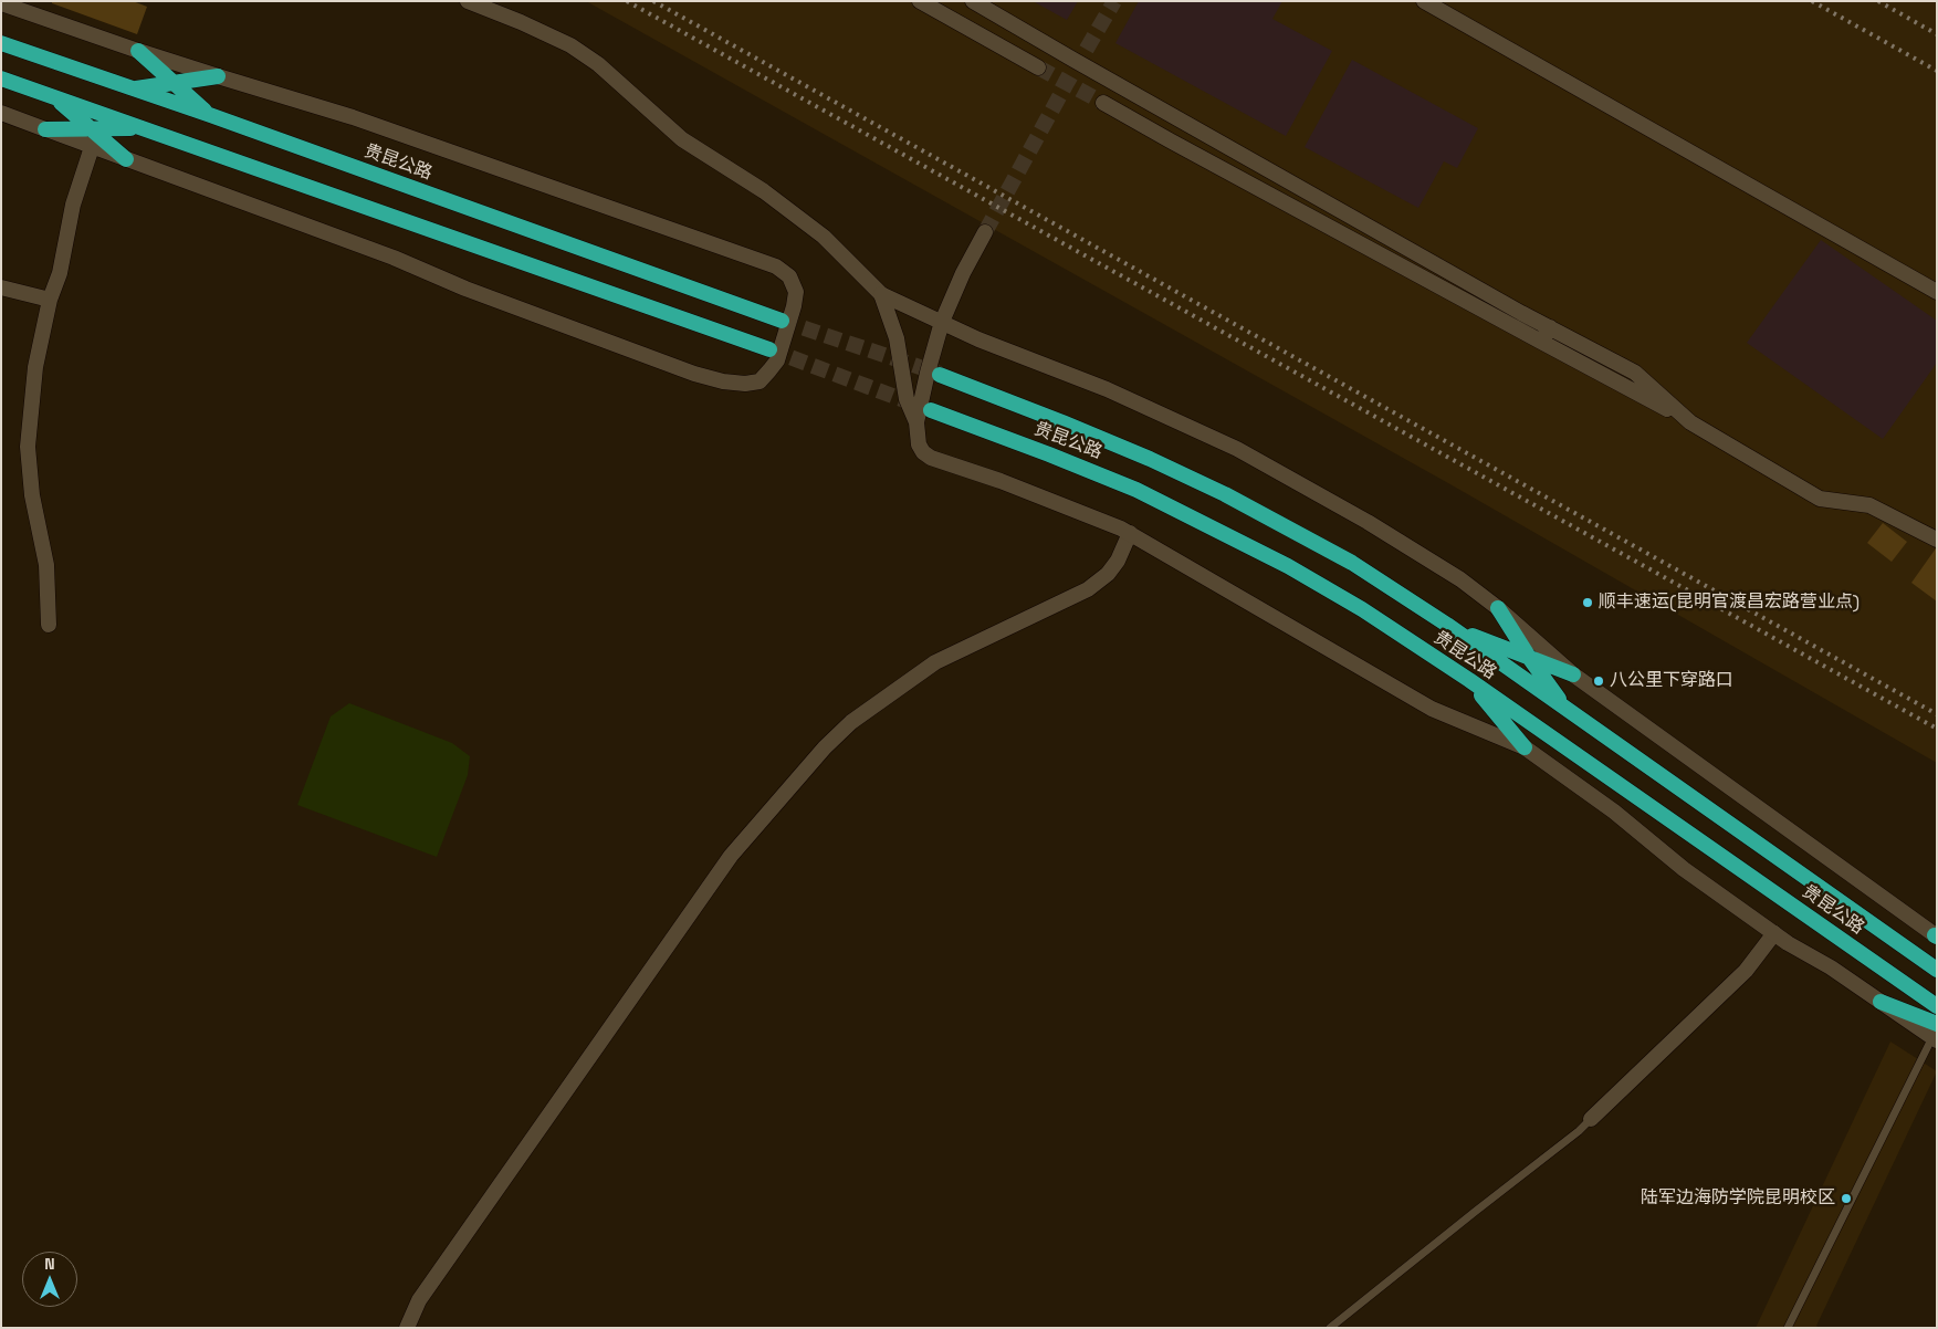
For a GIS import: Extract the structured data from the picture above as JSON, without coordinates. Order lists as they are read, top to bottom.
{
  "streets": {
    "highway": ["贵昆公路"]
  },
  "places": ["顺丰速运(昆明官渡昌宏路营业点)", "八公里下穿路口", "陆军边海防学院昆明校区"],
  "north": "top"
}
